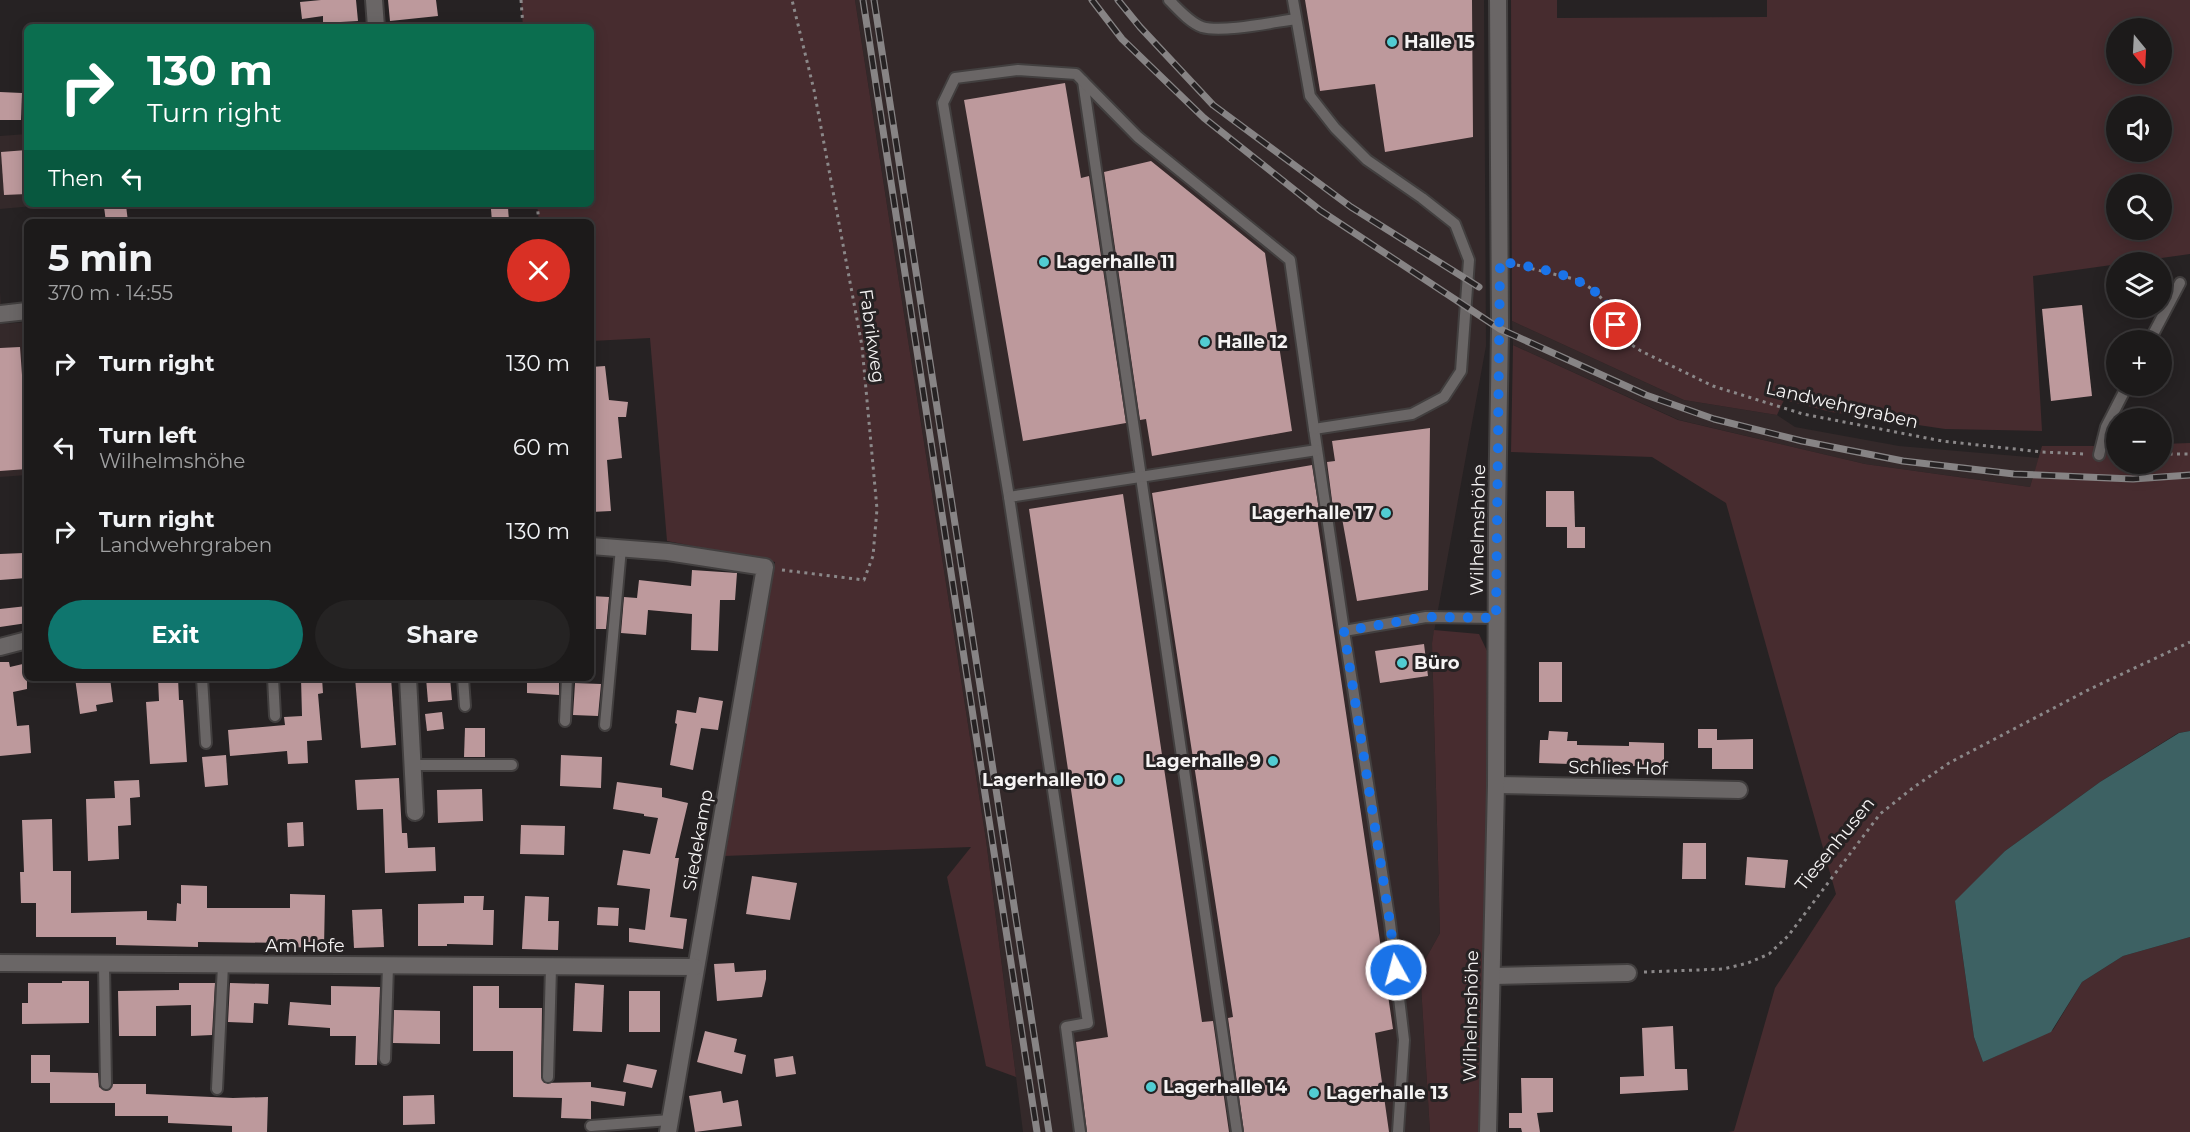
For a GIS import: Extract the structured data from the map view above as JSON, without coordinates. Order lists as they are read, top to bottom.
{
  "streets": {
    "street": [
      "Wilhelmshöhe",
      "Schlies Hof",
      "Siedekamp",
      "Am Hofe"
    ],
    "path": ["Fabrikweg", "Landwehrgraben", "Tiesenhusen"]
  },
  "crossings": [
    ["Fabrikweg", "Siedekamp"],
    ["Landwehrgraben", "Wilhelmshöhe"],
    ["Wilhelmshöhe", "Schlies Hof"],
    ["Siedekamp", "Am Hofe"]
  ],
  "places": [
    "Halle 15",
    "Lagerhalle 11",
    "Halle 12",
    "Lagerhalle 17",
    "Büro",
    "Lagerhalle 9",
    "Lagerhalle 10",
    "Lagerhalle 14",
    "Lagerhalle 13"
  ],
  "north": "bottom",
  "page": {
    "map_buttons": ["+", "−"],
    "turn": ["130 m", "Turn right"],
    "then": "Then",
    "heading": ["5 min", "370 m · 14:55"],
    "list": [
      {
        "name": "Turn right",
        "value": "130 m"
      },
      {
        "name": "Turn left",
        "note": "Wilhelmshöhe",
        "value": "60 m"
      },
      {
        "name": "Turn right",
        "note": "Landwehrgraben",
        "value": "130 m"
      }
    ],
    "buttons": ["Exit", "Share"]
  }
}
